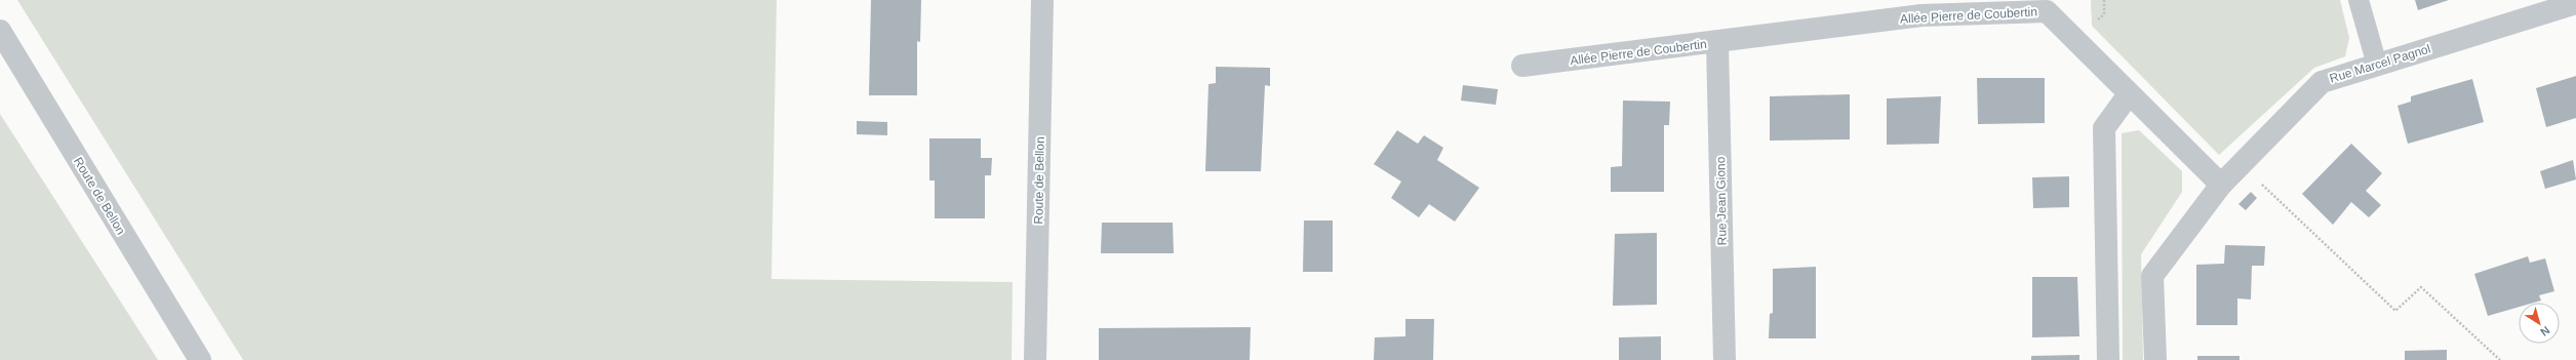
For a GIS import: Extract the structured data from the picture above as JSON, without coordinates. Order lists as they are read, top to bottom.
{
  "streets": {
    "street": [
      "Allée Pierre de Coubertin",
      "Rue Marcel Pagnol",
      "Route de Bellon",
      "Rue Jean Giono"
    ]
  },
  "crossings": [
    ["Allée Pierre de Coubertin", "Rue Marcel Pagnol"],
    ["Allée Pierre de Coubertin", "Rue Jean Giono"]
  ],
  "north": "bottom right"
}
